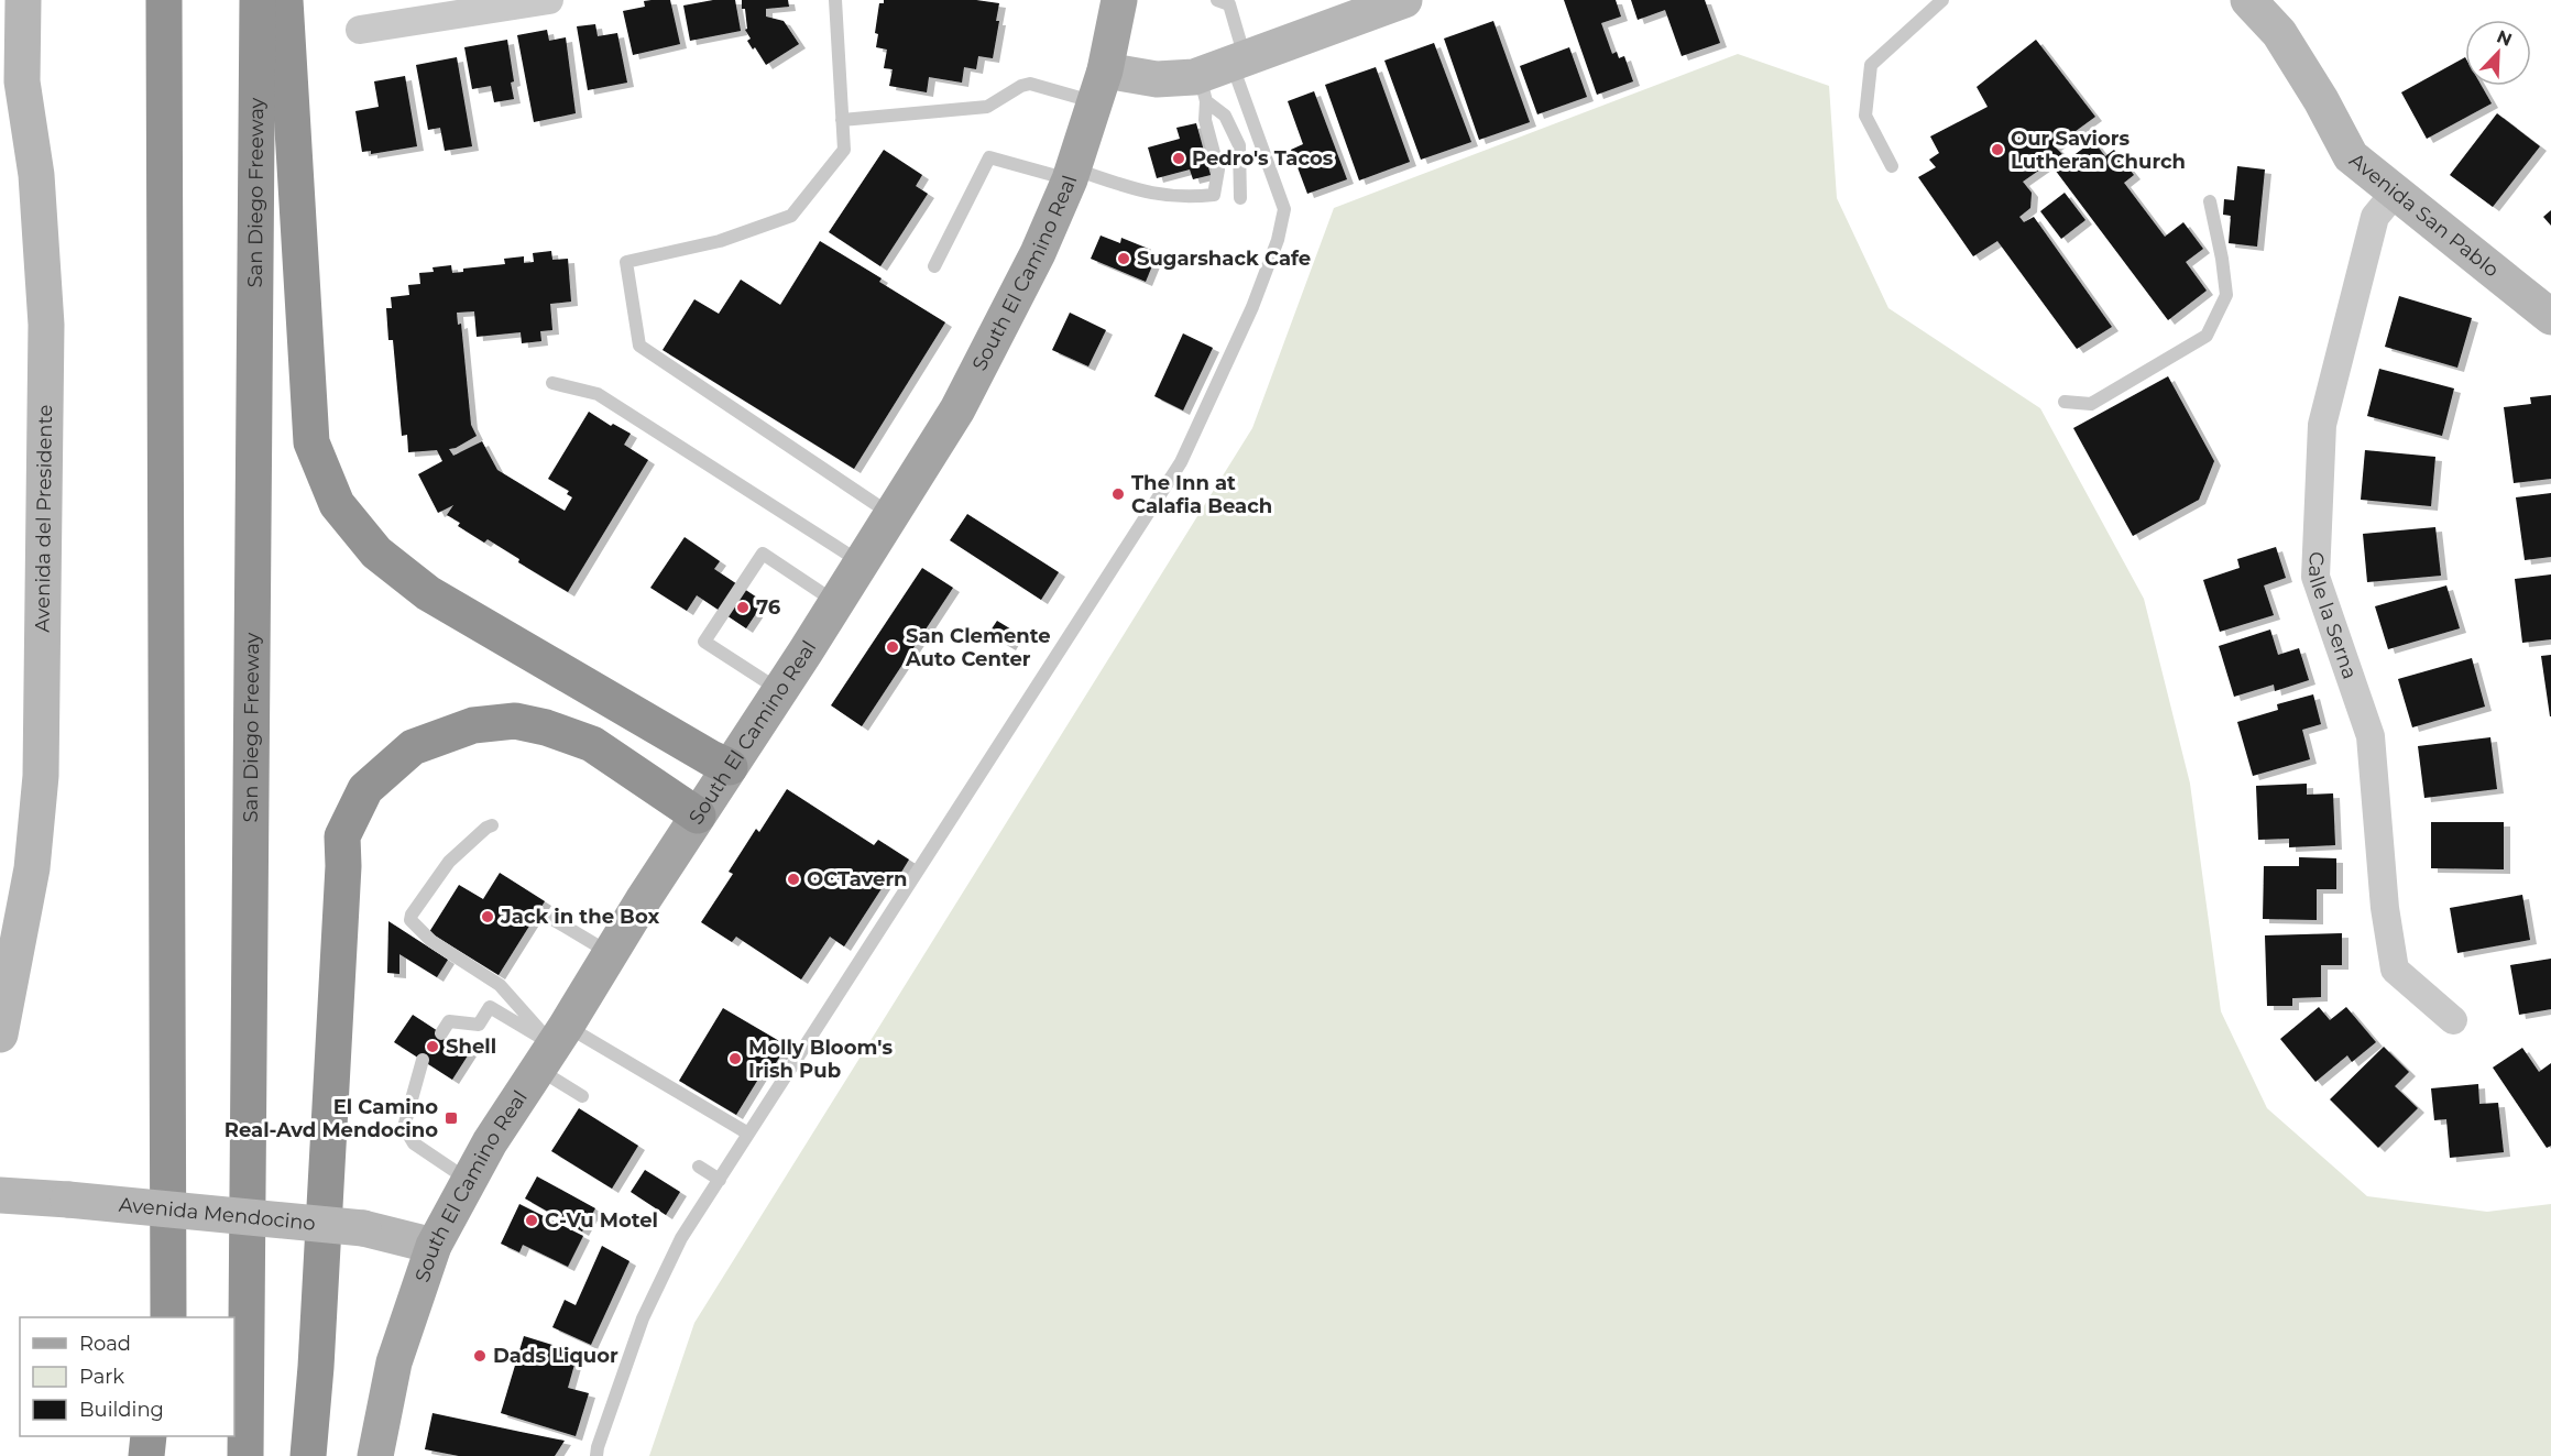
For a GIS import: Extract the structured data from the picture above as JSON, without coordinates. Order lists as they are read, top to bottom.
{
  "streets": {
    "highway": ["San Diego Freeway"],
    "main road": [
      "Avenida San Pablo",
      "South El Camino Real",
      "Avenida del Presidente",
      "Avenida Mendocino"
    ],
    "street": ["Calle la Serna"]
  },
  "crossings": [
    ["Avenida San Pablo", "Calle la Serna"],
    ["South El Camino Real", "Avenida Mendocino"]
  ],
  "places": {
    "other": [
      "Our Saviors Lutheran Church",
      "Pedro's Tacos",
      "Sugarshack Cafe",
      "The Inn at Calafia Beach",
      "76",
      "San Clemente Auto Center",
      "OCTavern",
      "Jack in the Box",
      "Shell",
      "Molly Bloom's Irish Pub",
      "C-Vu Motel",
      "Dads Liquor"
    ],
    "transit": ["El Camino Real-Avd Mendocino"]
  },
  "legend": ["Road", "Park", "Building"],
  "north": "top right"
}
